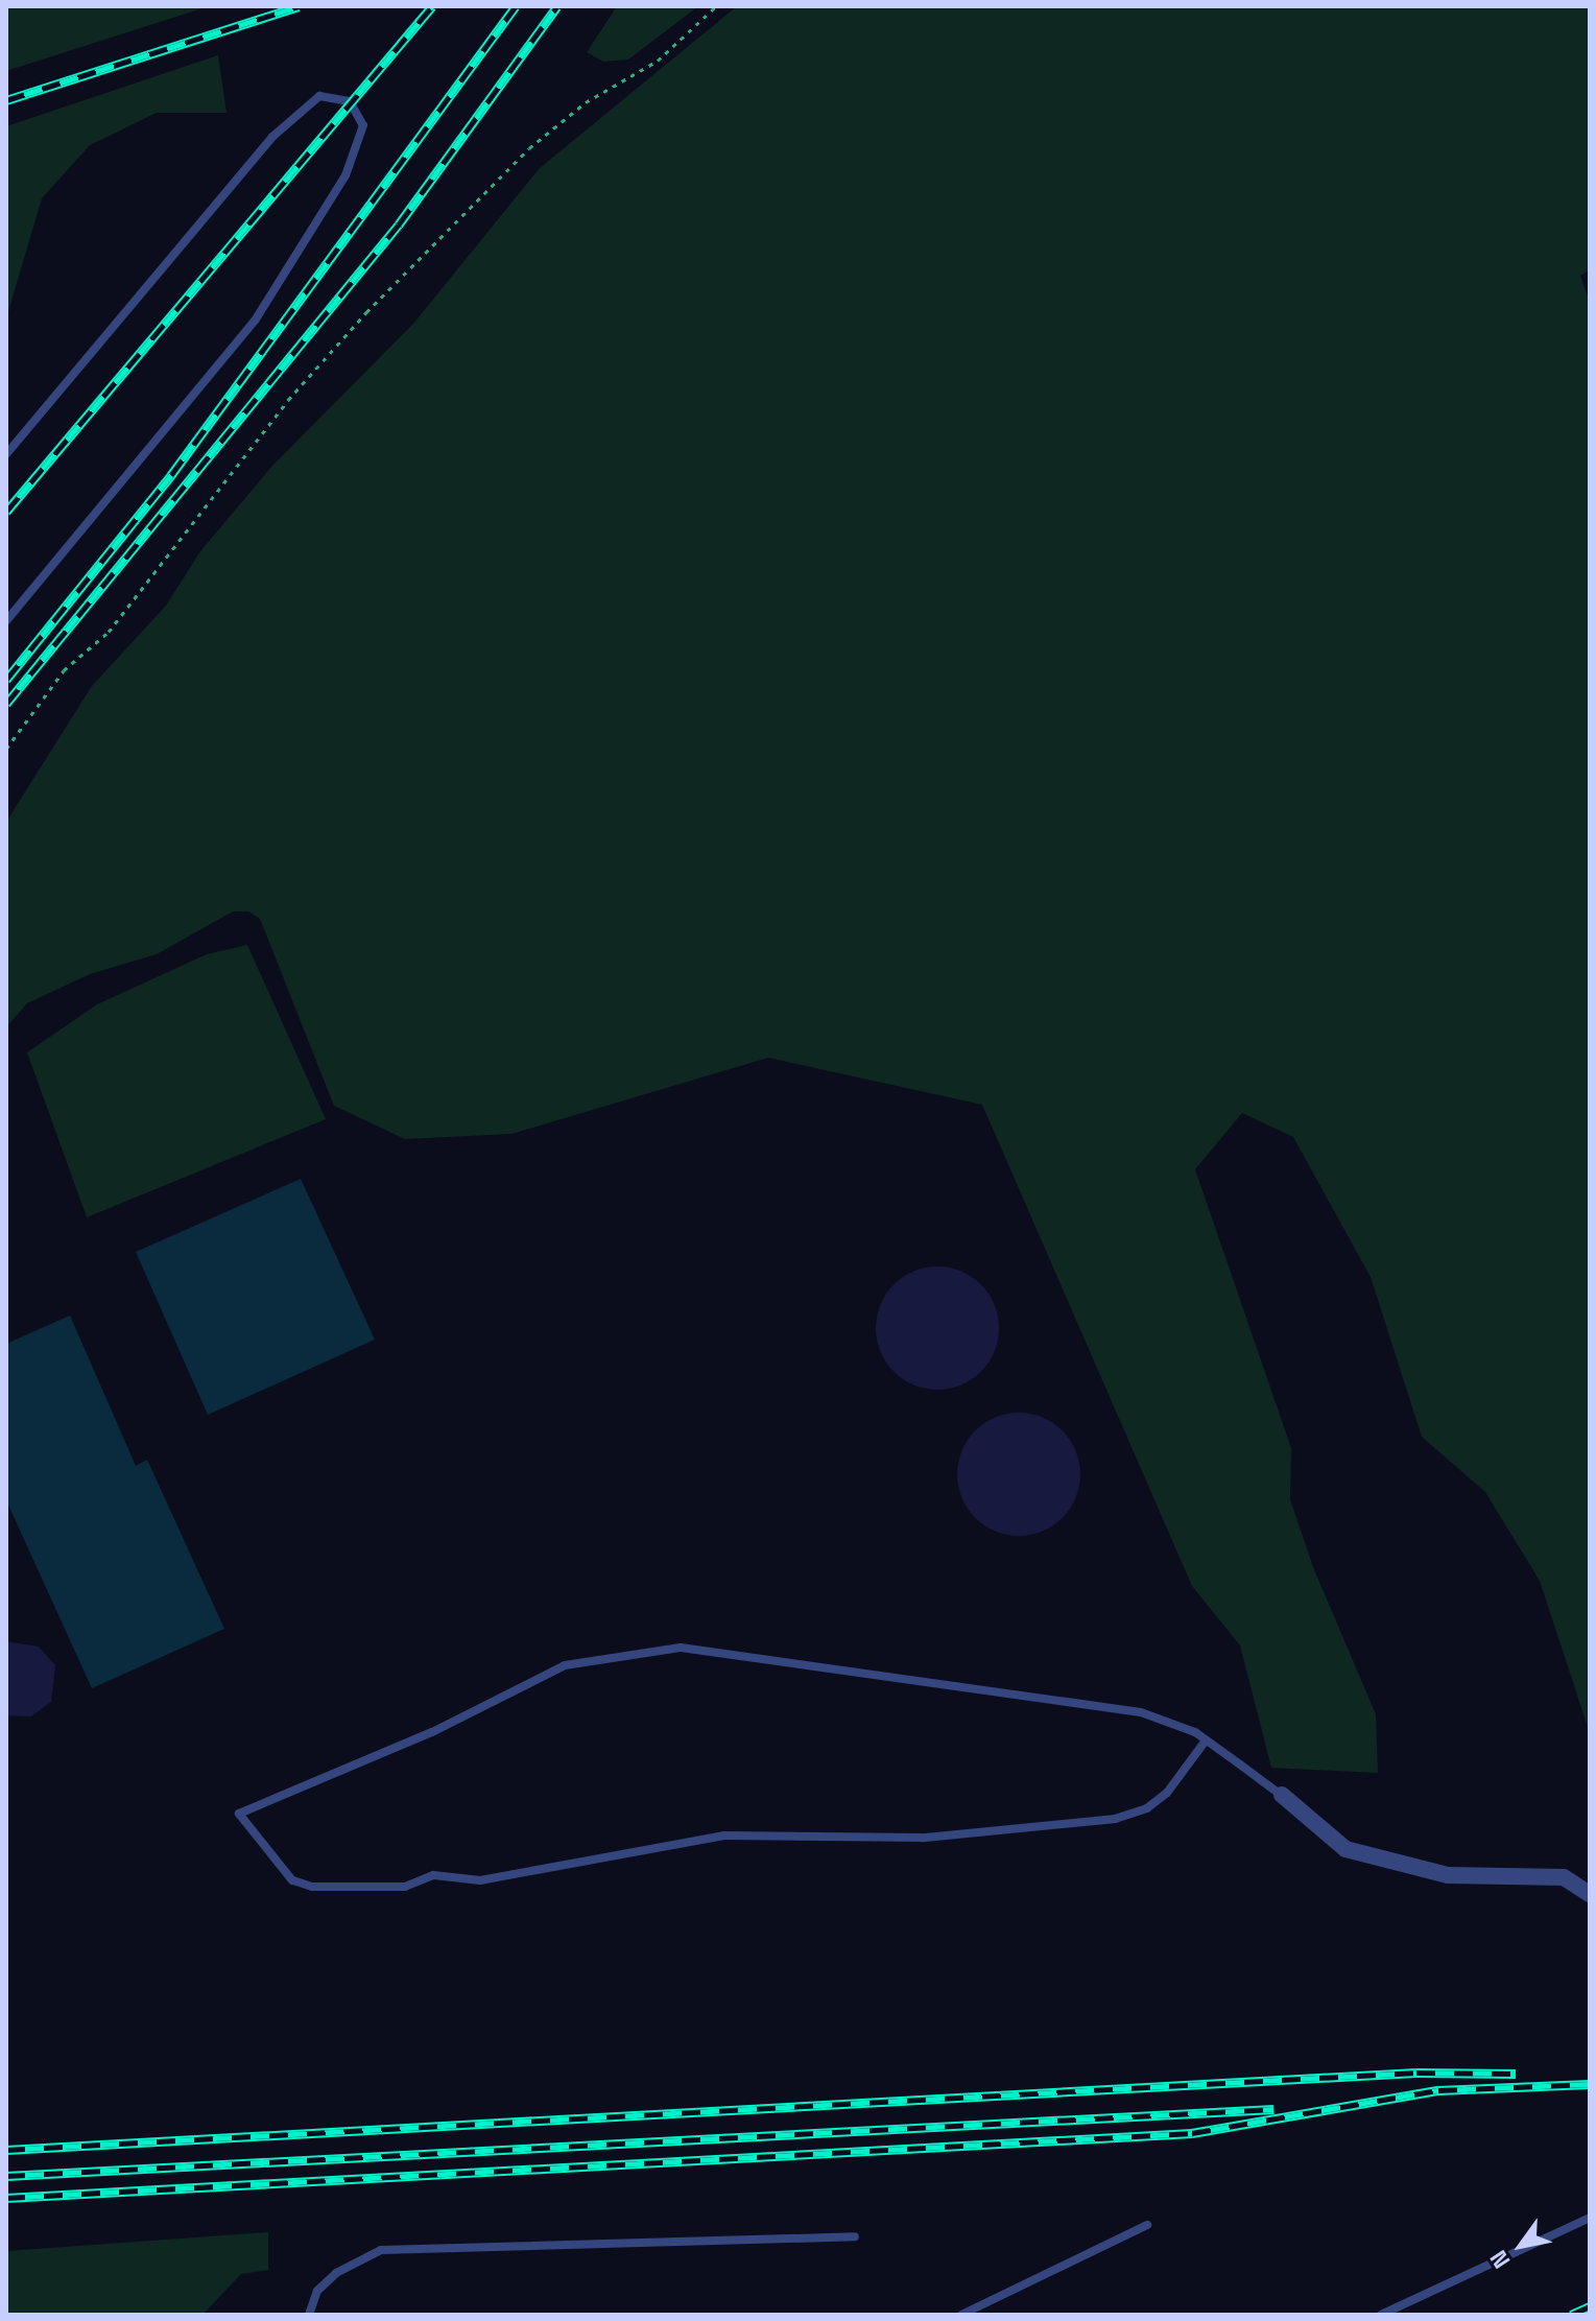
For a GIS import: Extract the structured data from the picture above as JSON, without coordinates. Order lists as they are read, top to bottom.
{
  "north": "bottom left"
}
